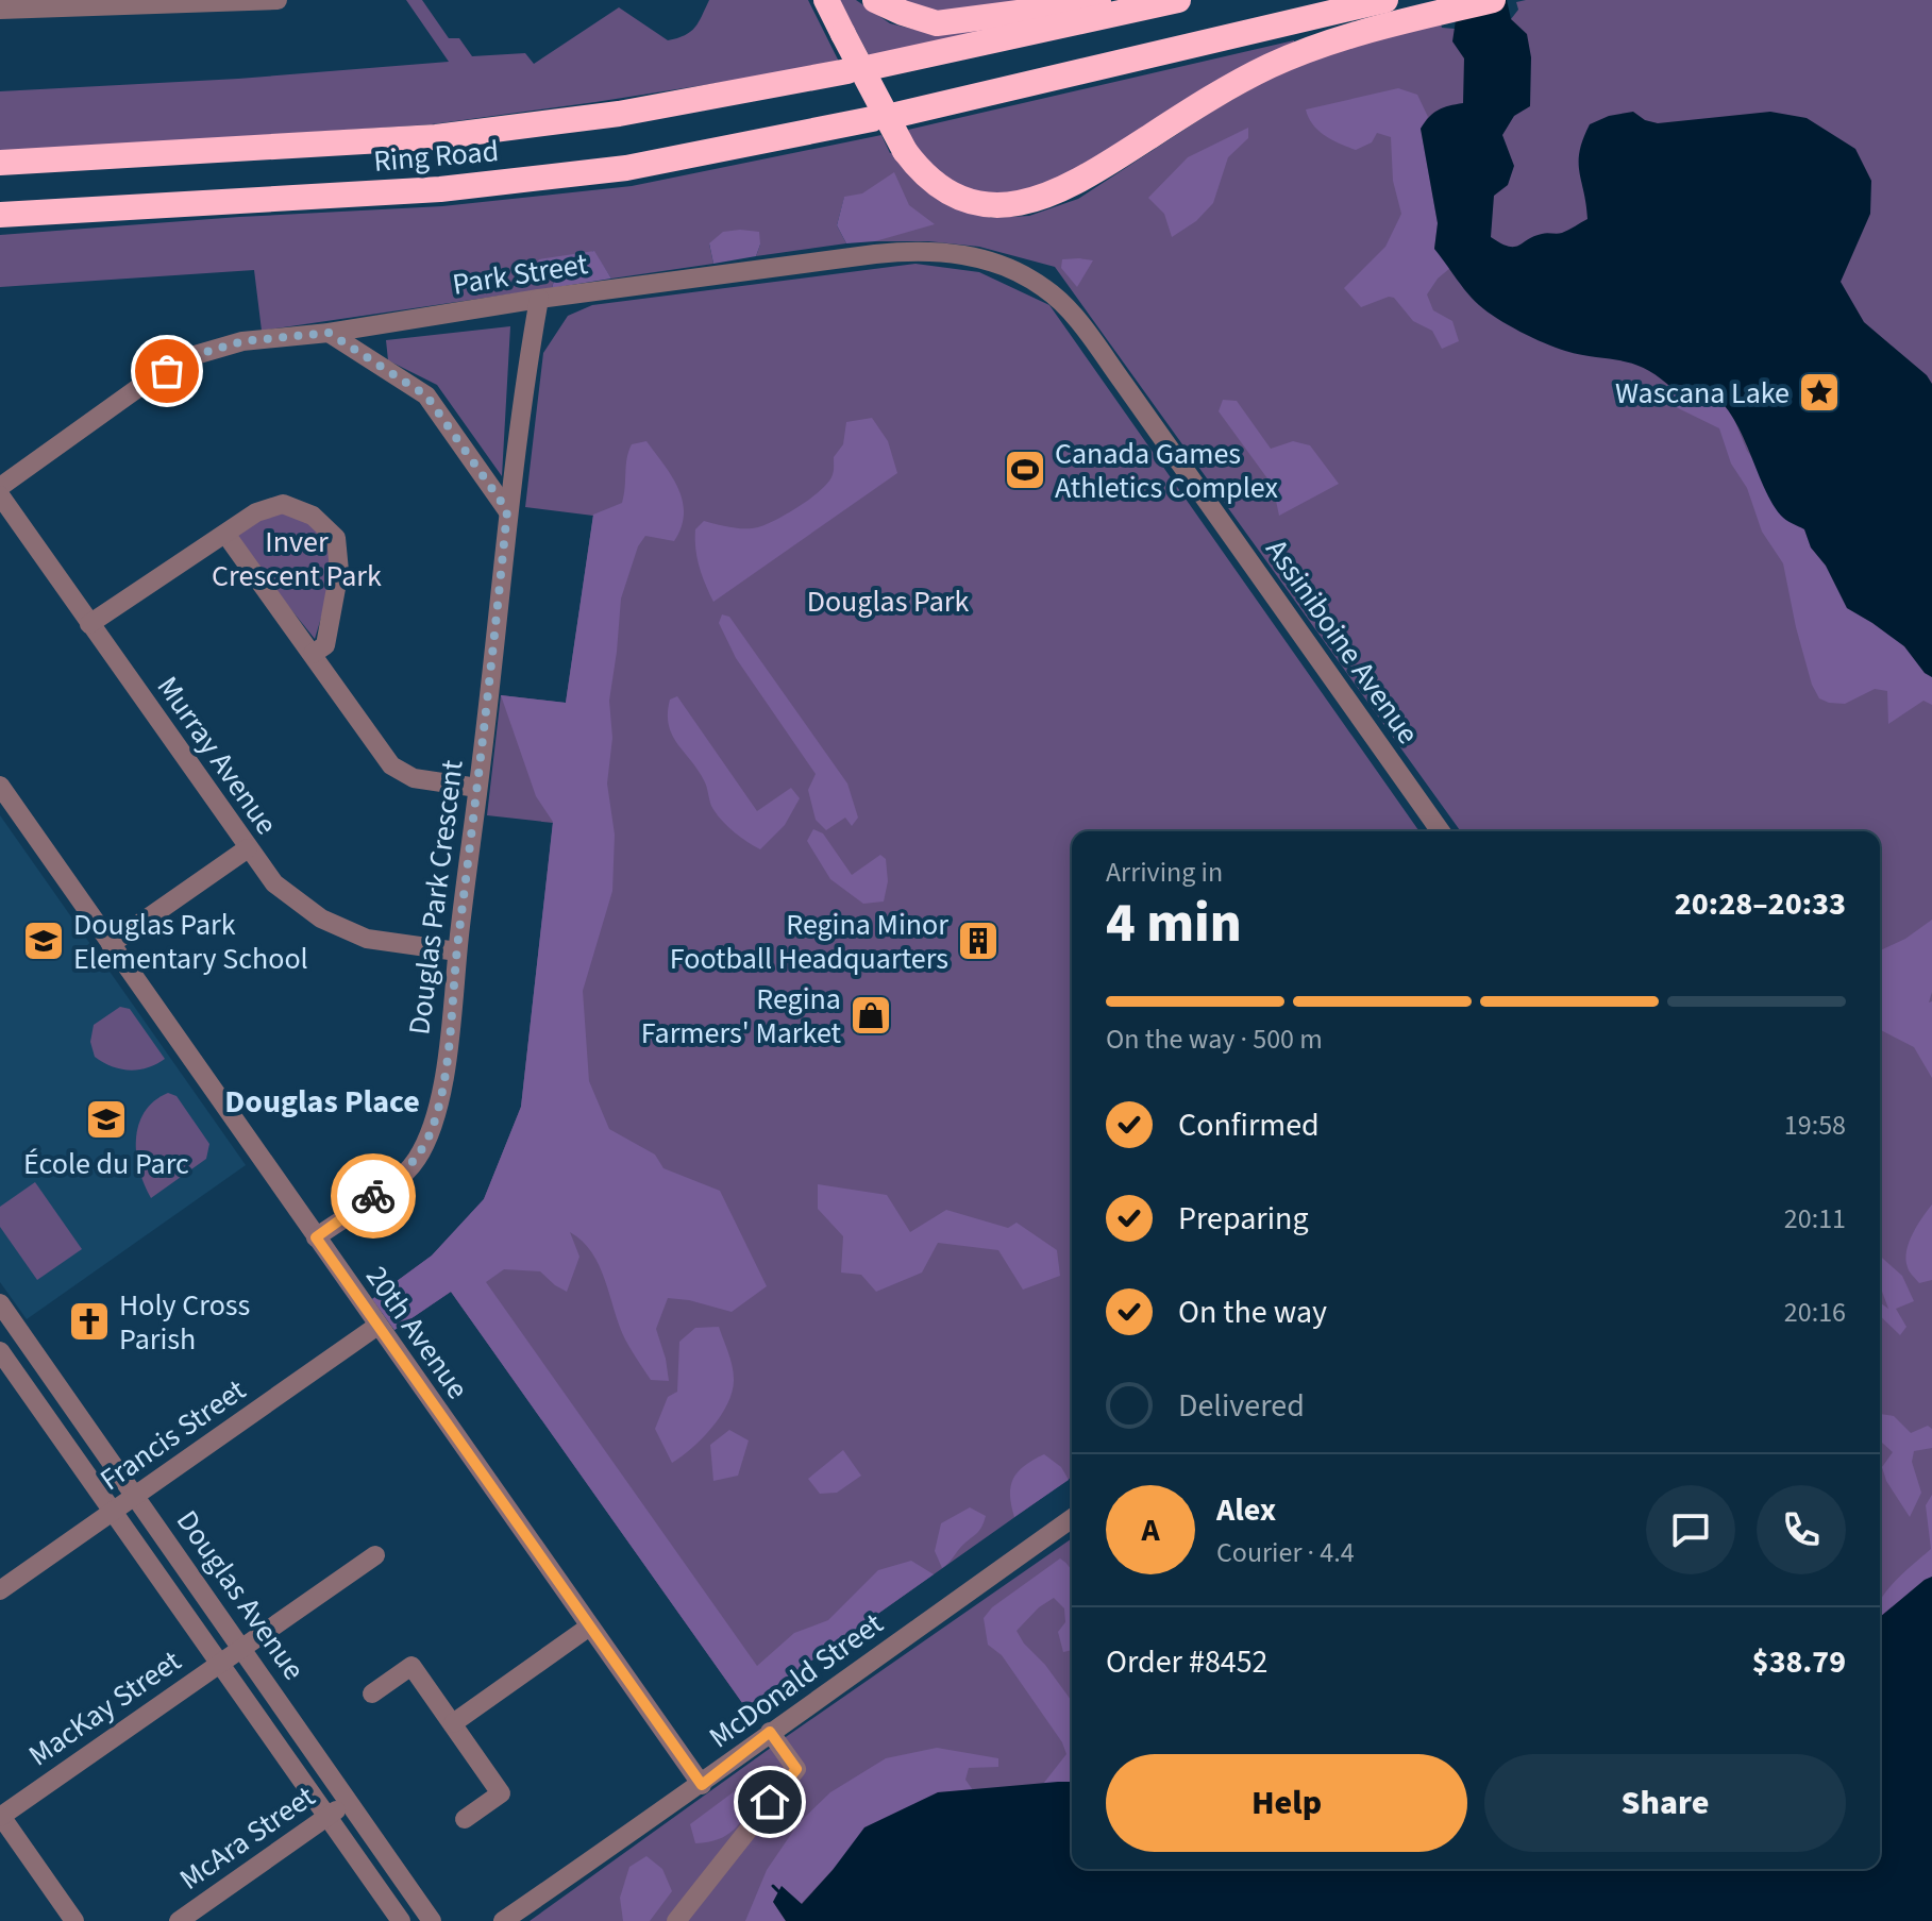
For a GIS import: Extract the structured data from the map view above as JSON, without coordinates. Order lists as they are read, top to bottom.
{
  "streets": {
    "highway": ["Ring Road"],
    "street": [
      "Park Street",
      "Assiniboine Avenue",
      "Murray Avenue",
      "Douglas Park Crescent",
      "20th Avenue",
      "Francis Street",
      "Douglas Avenue",
      "McDonald Street",
      "MacKay Street",
      "McAra Street"
    ]
  },
  "crossings": [
    ["Park Street", "Assiniboine Avenue"],
    ["Park Street", "Douglas Park Crescent"],
    ["Murray Avenue", "Douglas Park Crescent"],
    ["Douglas Park Crescent", "20th Avenue"],
    ["20th Avenue", "Francis Street"],
    ["20th Avenue", "McDonald Street"],
    ["Francis Street", "Douglas Avenue"],
    ["Douglas Avenue", "MacKay Street"],
    ["Douglas Avenue", "McAra Street"]
  ],
  "districts": ["Douglas Place"],
  "parks": ["Inver Crescent Park", "Douglas Park"],
  "places": {
    "place": ["Wascana Lake"],
    "sports": ["Canada Games Athletics Complex"],
    "school or university": ["Douglas Park Elementary School", "École du Parc"],
    "building": ["Regina Minor Football Headquarters"],
    "shop": ["Regina Farmers' Market"],
    "church": ["Holy Cross Parish"]
  },
  "page": {
    "heading": ["4 min", "Arriving in", "20:28–20:33"],
    "panel": [
      "Alex",
      "Courier · 4.4",
      "Order #8452",
      "$38.79"
    ],
    "bar": "On the way · 500 m",
    "list": [
      ["Confirmed", "19:58"],
      ["Preparing", "20:11"],
      ["On the way", "20:16"],
      "Delivered"
    ],
    "round": "A",
    "buttons": ["Help", "Share"]
  }
}
